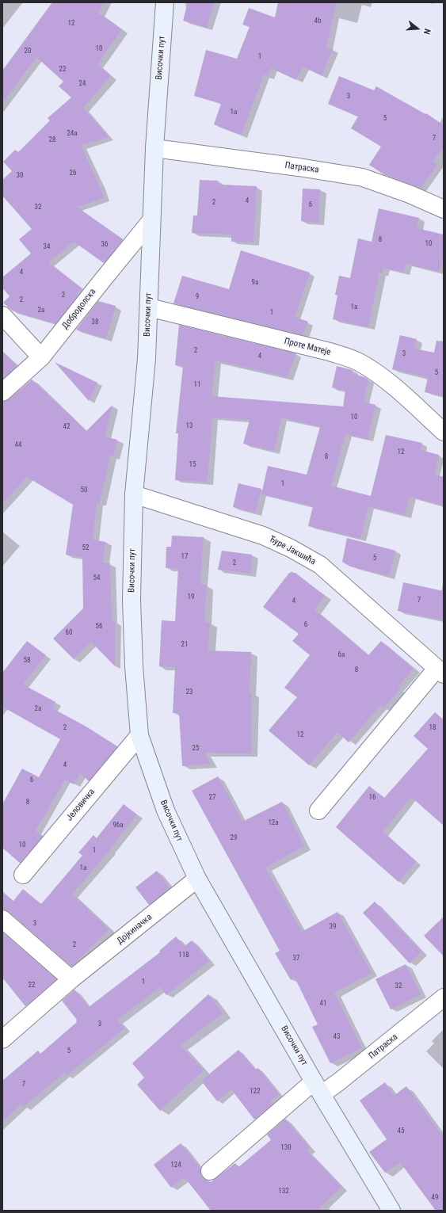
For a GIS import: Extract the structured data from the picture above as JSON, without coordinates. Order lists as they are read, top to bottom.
{
  "streets": {
    "main road": ["Височки пут"],
    "street": [
      "Патраска",
      "Добродолска",
      "Проте Матеје",
      "Ђуре Јакшића",
      "Јеловичка",
      "Дојкиначка"
    ]
  },
  "crossings": [
    ["Височки пут", "Патраска"],
    ["Височки пут", "Добродолска"],
    ["Височки пут", "Проте Матеје"],
    ["Височки пут", "Ђуре Јакшића"],
    ["Височки пут", "Јеловичка"],
    ["Височки пут", "Дојкиначка"]
  ],
  "house_numbers": [
    "4b",
    "12",
    "10",
    "20",
    "1",
    "22",
    "24",
    "3",
    "1a",
    "5",
    "24a",
    "7",
    "28",
    "26",
    "30",
    "4",
    "2",
    "6",
    "32",
    "8",
    "10",
    "36",
    "34",
    "4",
    "9a",
    "2",
    "9",
    "2",
    "1a",
    "2a",
    "1",
    "38",
    "2",
    "3",
    "4",
    "5",
    "11",
    "10",
    "13",
    "42",
    "44",
    "12",
    "8",
    "15",
    "1",
    "50",
    "52",
    "17",
    "5",
    "2",
    "54",
    "19",
    "7",
    "4",
    "6",
    "56",
    "60",
    "21",
    "6a",
    "58",
    "8",
    "23",
    "2a",
    "2",
    "18",
    "12",
    "25",
    "4",
    "6",
    "27",
    "16",
    "8",
    "12a",
    "96a",
    "29",
    "10",
    "1",
    "1a",
    "3",
    "39",
    "2",
    "118",
    "37",
    "1",
    "22",
    "32",
    "41",
    "3",
    "43",
    "5",
    "7",
    "122",
    "45",
    "130",
    "124",
    "132",
    "49"
  ],
  "north": "right"
}
